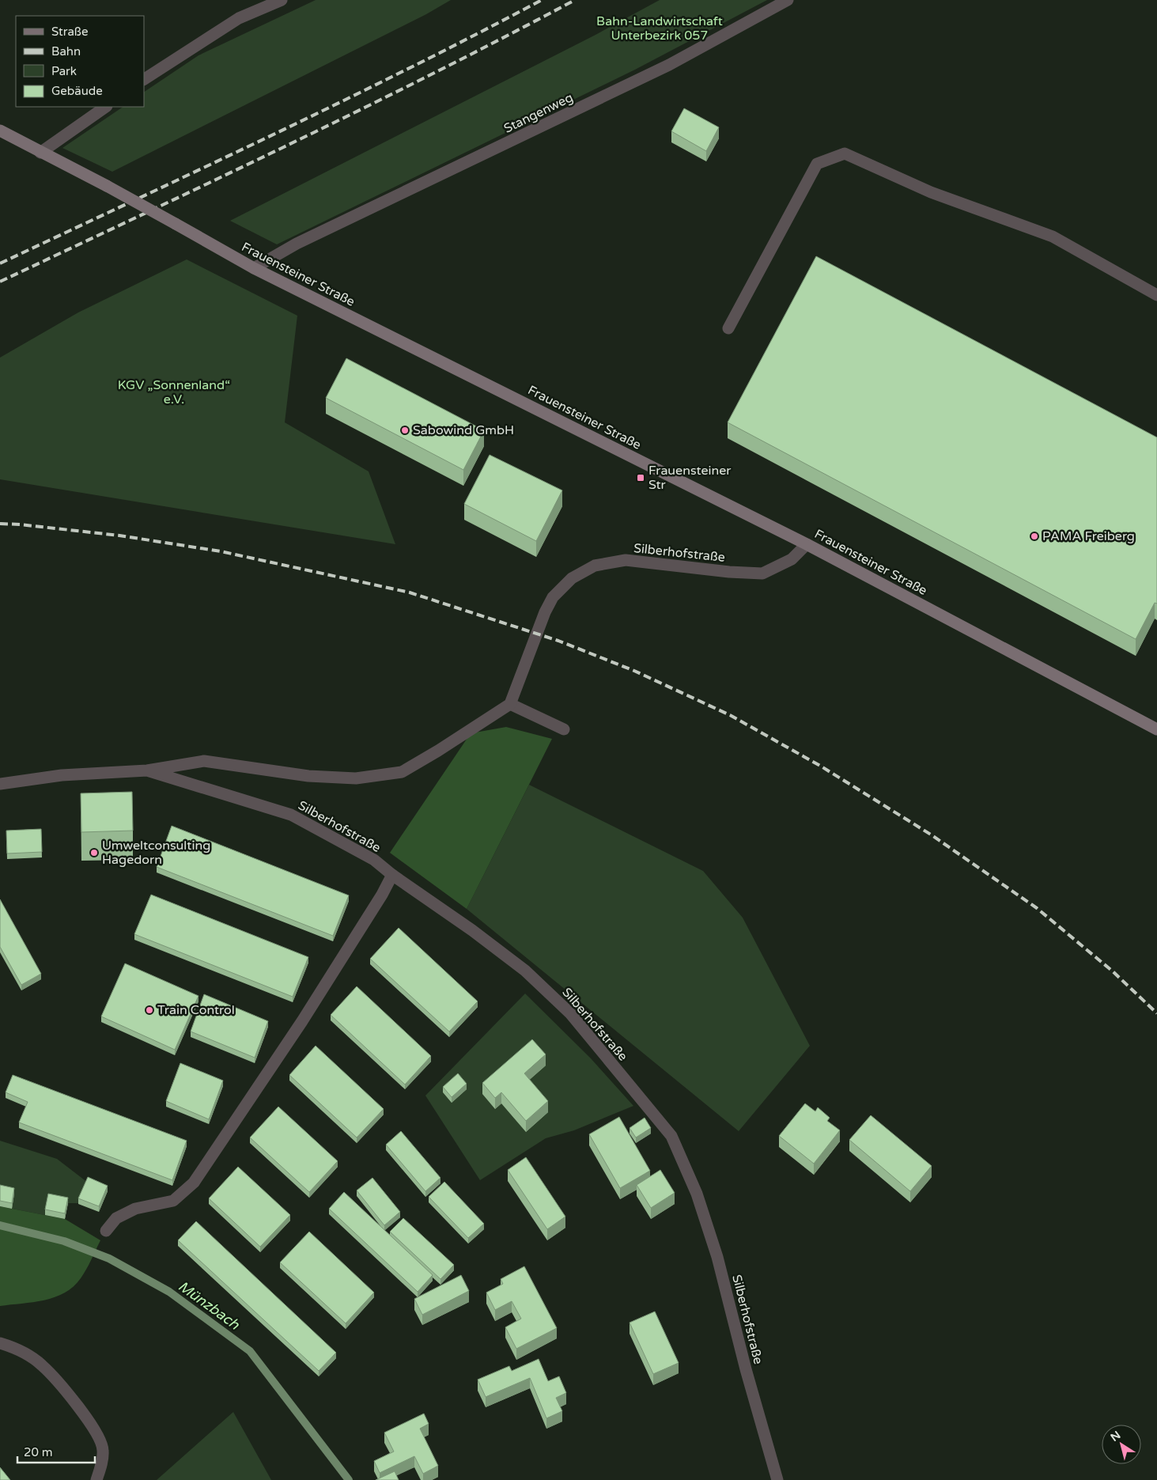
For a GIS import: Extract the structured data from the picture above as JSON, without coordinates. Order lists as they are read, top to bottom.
{
  "streets": {
    "main road": ["Frauensteiner Straße"],
    "street": ["Stangenweg", "Silberhofstraße"]
  },
  "crossings": [
    ["Stangenweg", "Frauensteiner Straße"],
    ["Frauensteiner Straße", "Silberhofstraße"]
  ],
  "water": ["Münzbach"],
  "parks": ["Bahn-Landwirtschaft Unterbezirk 057", "KGV „Sonnenland“ e.V."],
  "places": {
    "other": [
      "Sabowind GmbH",
      "PAMA Freiberg",
      "Umweltconsulting Hagedorn",
      "Train Control"
    ],
    "transit": ["Frauensteiner Str"]
  },
  "legend": [
    "Straße",
    "Bahn",
    "Park",
    "Gebäude"
  ],
  "scale_bar": "20 m",
  "north": "top left"
}
